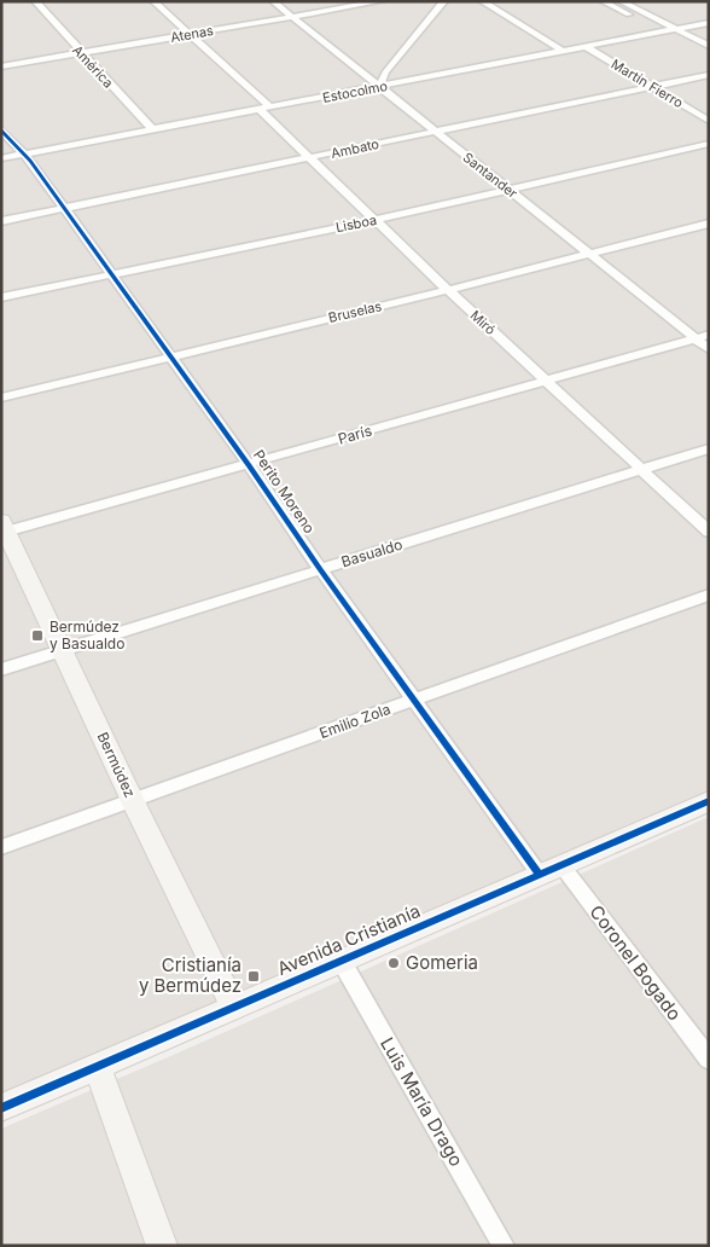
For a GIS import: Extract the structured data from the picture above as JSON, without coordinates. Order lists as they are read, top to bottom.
{
  "streets": {
    "street": [
      "Atenas",
      "América",
      "Martín Fierro",
      "Estocolmo",
      "Ambato",
      "Santander",
      "Lisboa",
      "Bruselas",
      "Miró",
      "París",
      "Perito Moreno",
      "Basualdo",
      "Emilio Zola",
      "Bermúdez",
      "Avenida Cristianía",
      "Coronel Bogado",
      "Luis María Drago"
    ]
  },
  "crossings": [
    ["Atenas", "América"],
    ["Atenas", "Santander"],
    ["Atenas", "Miró"],
    ["América", "Estocolmo"],
    ["Martín Fierro", "Estocolmo"],
    ["Martín Fierro", "Ambato"],
    ["Estocolmo", "Santander"],
    ["Estocolmo", "Miró"],
    ["Estocolmo", "Perito Moreno"],
    ["Ambato", "Santander"],
    ["Ambato", "Miró"],
    ["Ambato", "Perito Moreno"],
    ["Santander", "Lisboa"],
    ["Santander", "Bruselas"],
    ["Santander", "París"],
    ["Lisboa", "Miró"],
    ["Lisboa", "Perito Moreno"],
    ["Bruselas", "Miró"],
    ["Bruselas", "Perito Moreno"],
    ["Miró", "París"],
    ["Miró", "Basualdo"],
    ["París", "Perito Moreno"],
    ["París", "Bermúdez"],
    ["Perito Moreno", "Basualdo"],
    ["Perito Moreno", "Emilio Zola"],
    ["Perito Moreno", "Avenida Cristianía"],
    ["Perito Moreno", "Coronel Bogado"],
    ["Basualdo", "Bermúdez"],
    ["Emilio Zola", "Bermúdez"],
    ["Bermúdez", "Avenida Cristianía"],
    ["Avenida Cristianía", "Coronel Bogado"],
    ["Avenida Cristianía", "Luis María Drago"]
  ],
  "places": {
    "transit": ["Bermúdez y Basualdo", "Cristianía y Bermúdez"],
    "other": ["Gomeria"]
  }
}
